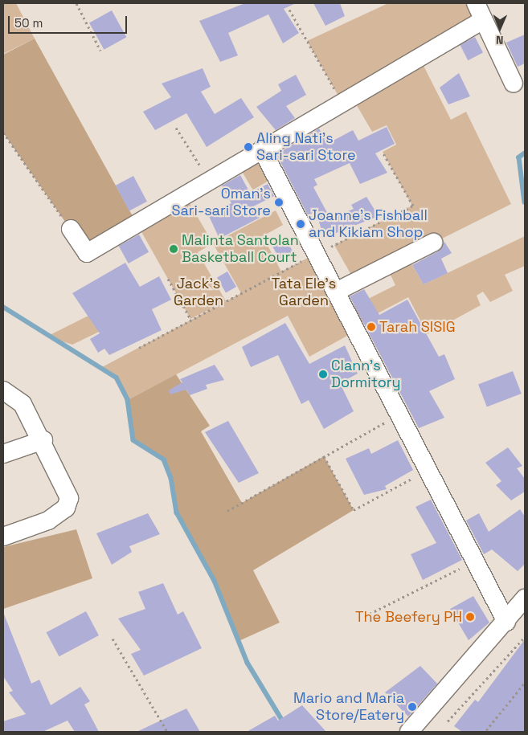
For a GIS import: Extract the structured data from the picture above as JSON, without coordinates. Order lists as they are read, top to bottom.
{
  "parks": ["Jack's Garden", "Tata Ele's Garden"],
  "places": [
    "Aling Nati's Sari-sari Store",
    "Oman's Sari-sari Store",
    "Joanne's Fishball and Kikiam Shop",
    "Malinta Santolan Basketball Court",
    "Tarah SISIG",
    "Clann's Dormitory",
    "The Beefery PH",
    "Mario and Maria Store/Eatery"
  ],
  "scale_bar": "50 m",
  "north": "bottom"
}
